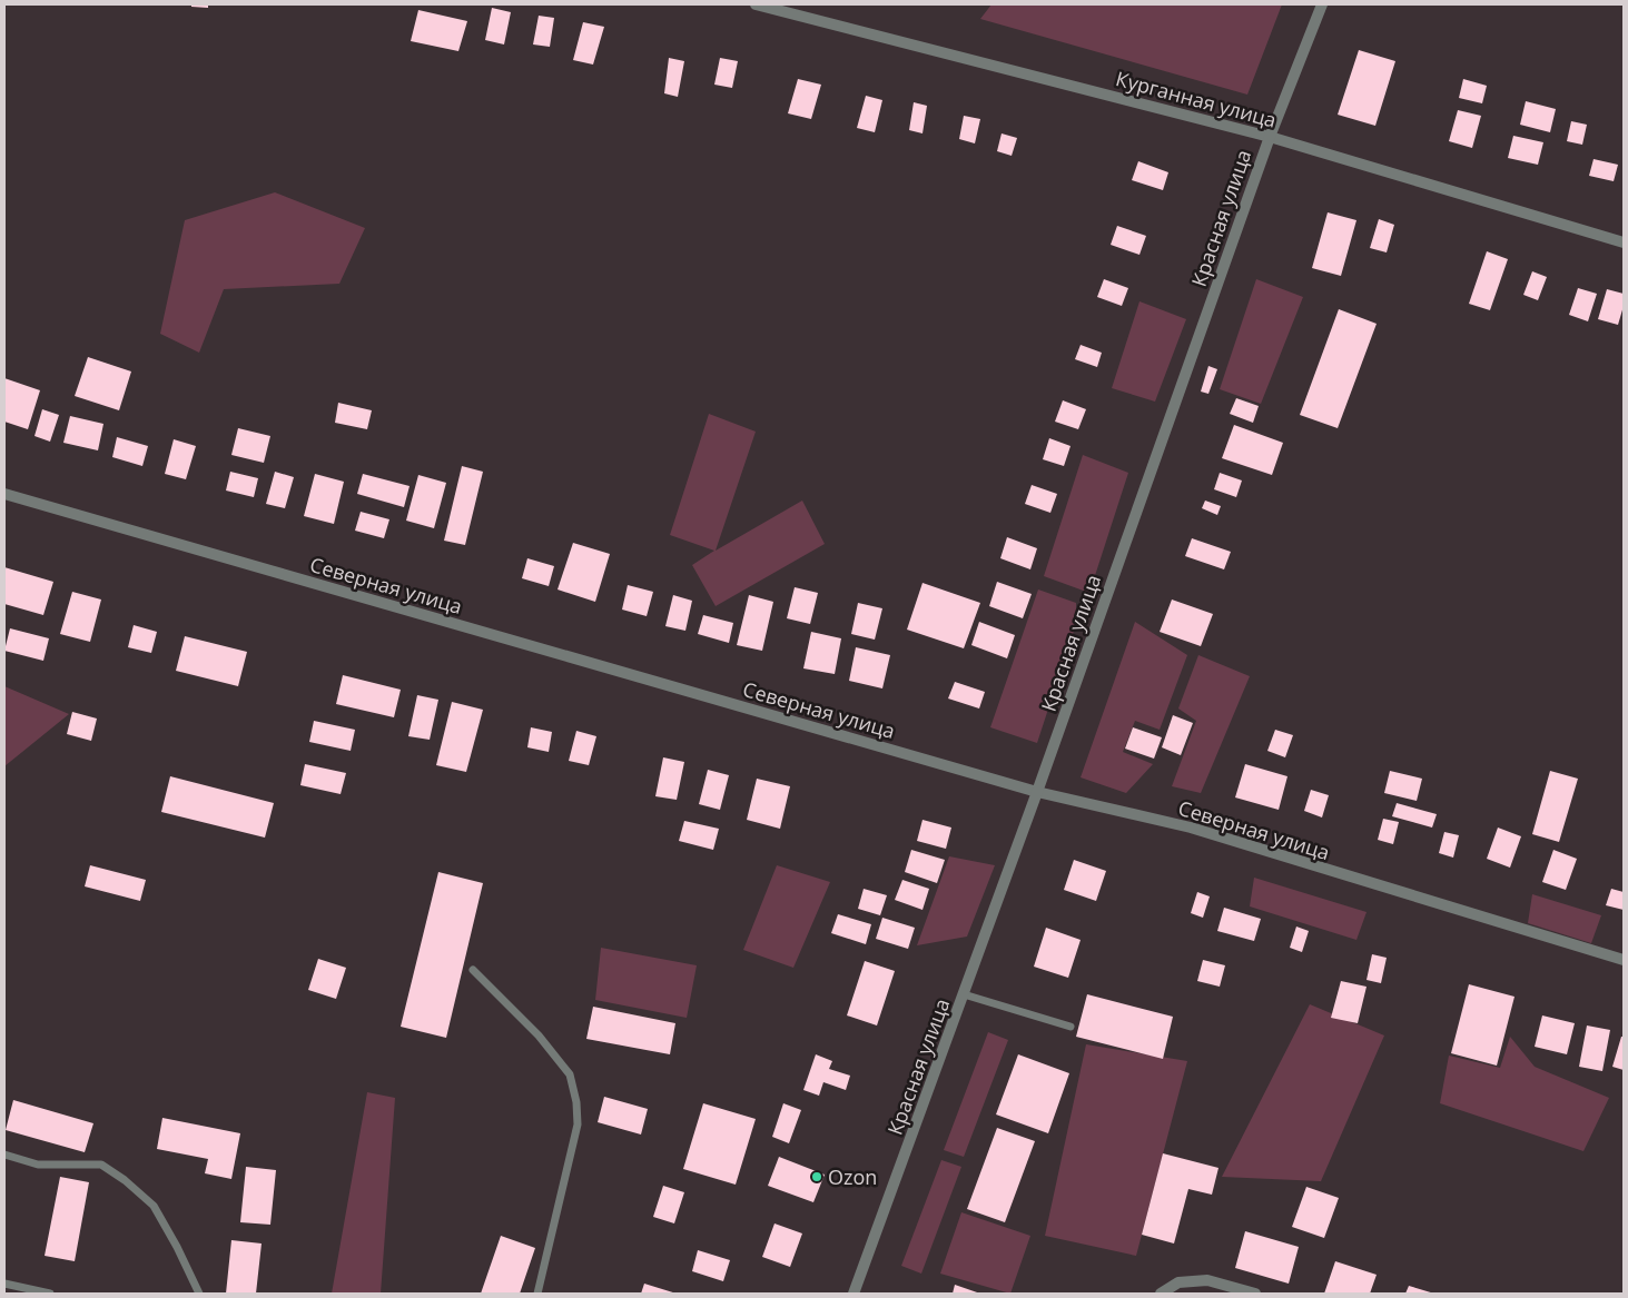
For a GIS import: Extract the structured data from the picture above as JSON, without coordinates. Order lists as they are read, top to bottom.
{
  "streets": {
    "street": ["Курганная улица", "Красная улица", "Северная улица"]
  },
  "crossings": [
    ["Курганная улица", "Красная улица"],
    ["Красная улица", "Северная улица"]
  ],
  "places": ["Ozon"]
}
